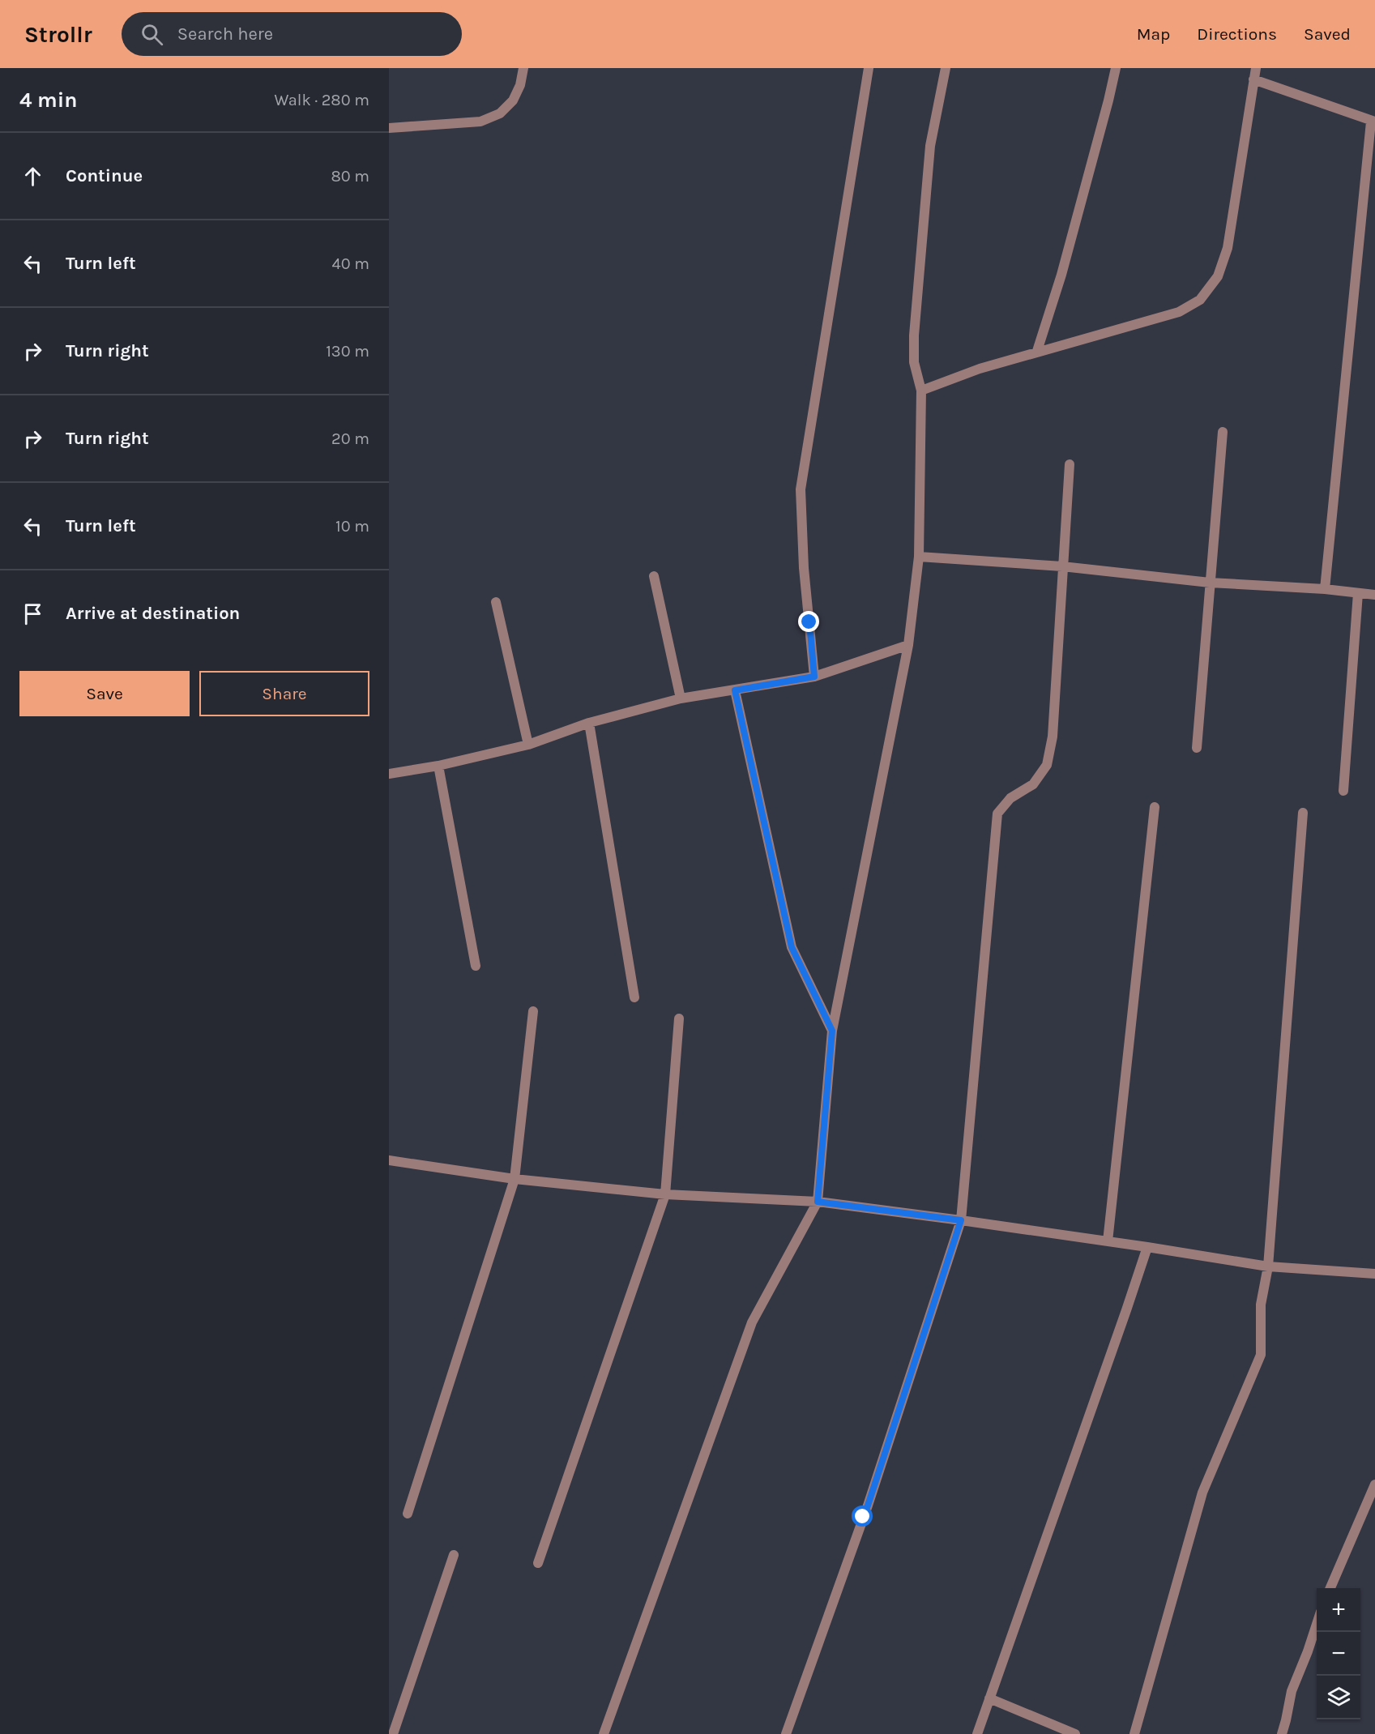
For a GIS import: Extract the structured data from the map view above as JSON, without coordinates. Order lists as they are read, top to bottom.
{
  "page": {
    "header": "Strollr",
    "search": "Search here",
    "nav": ["Map", "Directions", "Saved"],
    "heading": ["4 min", "Walk · 280 m"],
    "list": [
      ["Continue", "80 m"],
      ["Turn left", "40 m"],
      ["Turn right", "130 m"],
      ["Turn right", "20 m"],
      ["Turn left", "10 m"],
      "Arrive at destination"
    ],
    "buttons": ["Save", "Share"],
    "map_buttons": ["+", "−"]
  }
}
